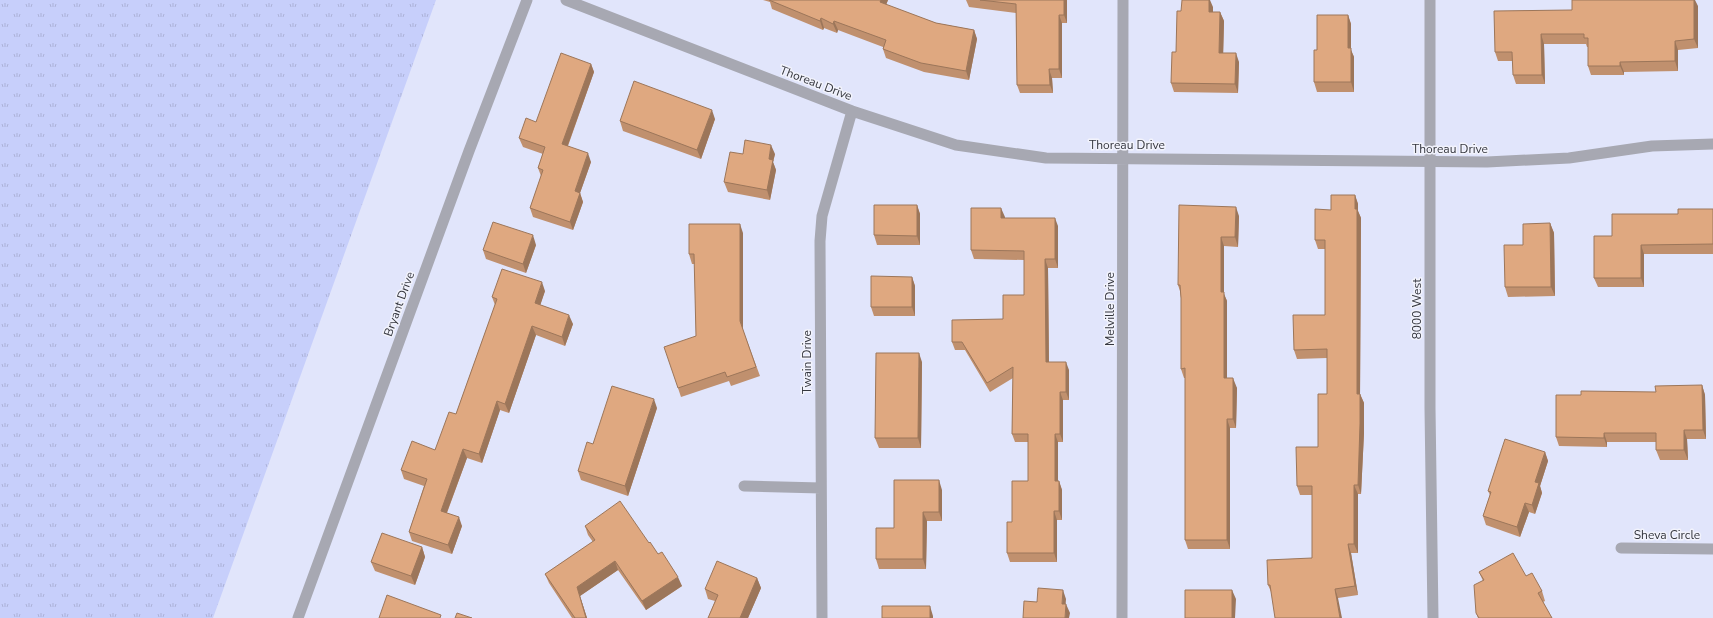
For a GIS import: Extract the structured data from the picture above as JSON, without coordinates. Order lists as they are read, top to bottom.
{
  "streets": {
    "street": [
      "Thoreau Drive",
      "Bryant Drive",
      "Melville Drive",
      "8000 West",
      "Twain Drive",
      "Sheva Circle"
    ]
  },
  "crossings": [
    ["Thoreau Drive", "Melville Drive"],
    ["Thoreau Drive", "8000 West"],
    ["Thoreau Drive", "Twain Drive"]
  ]
}
